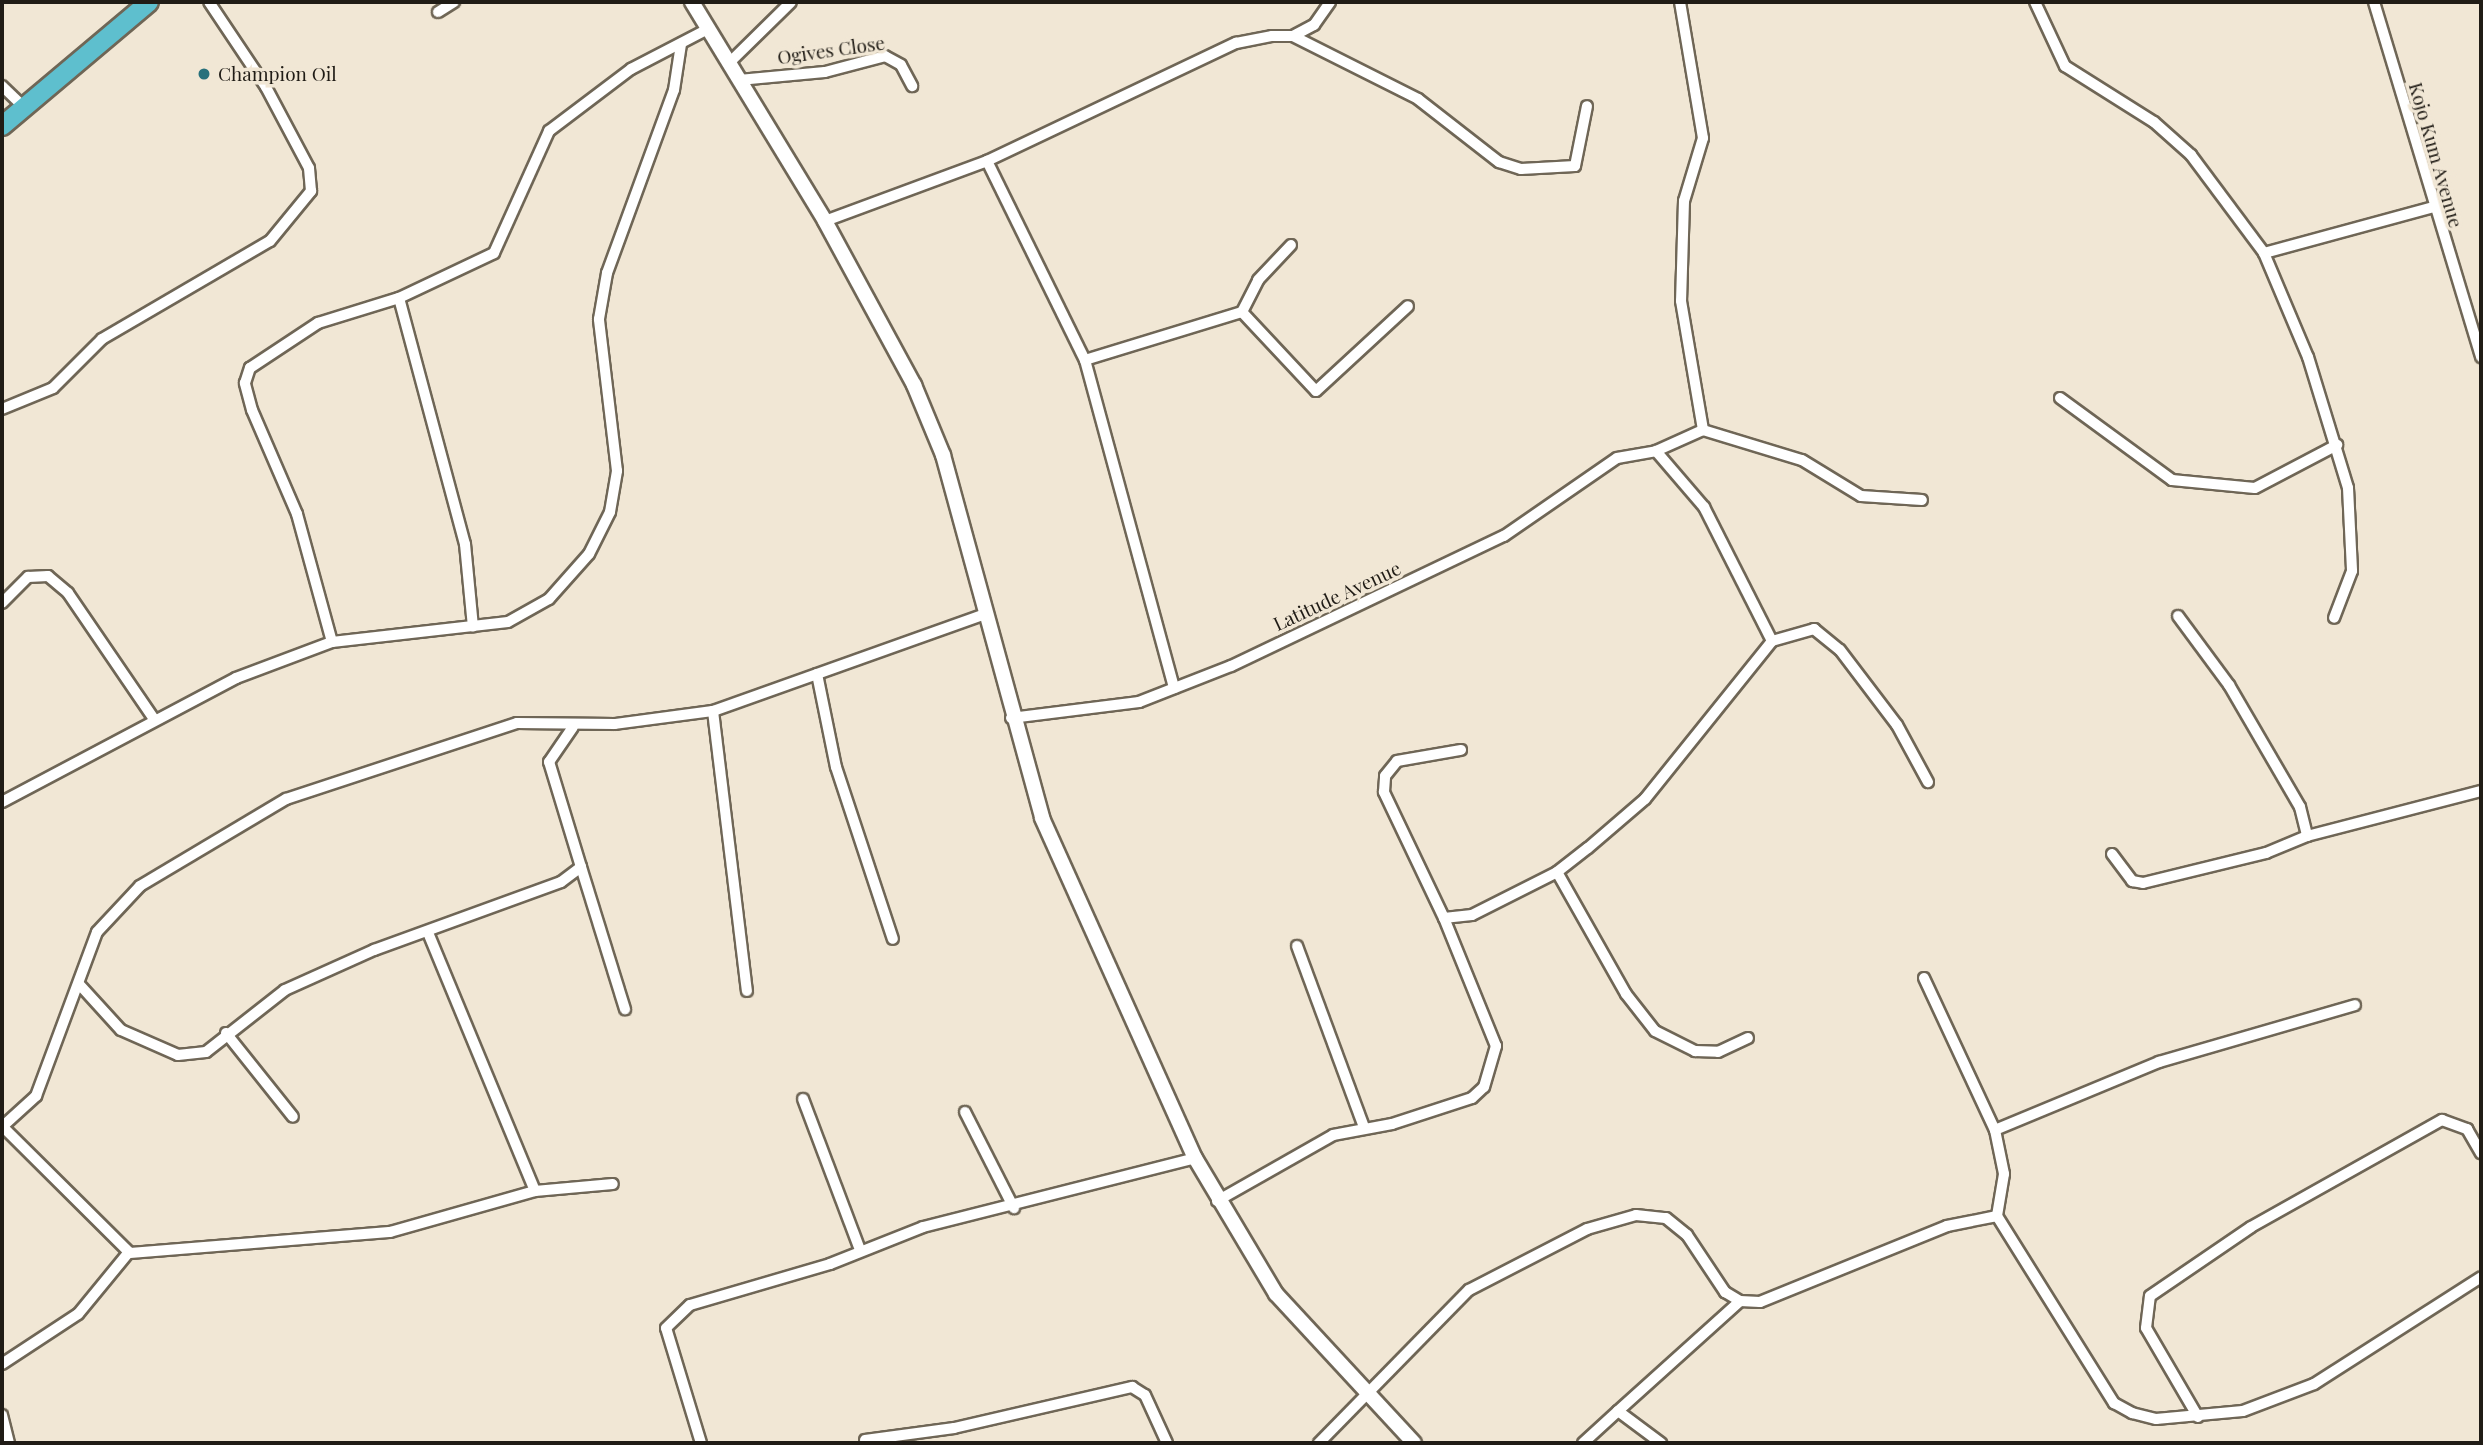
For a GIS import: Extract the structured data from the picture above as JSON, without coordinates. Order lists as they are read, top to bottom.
{
  "streets": {
    "street": ["Ogives Close", "Kojo Kum Avenue", "Latitude Avenue"]
  },
  "places": ["Champion Oil"]
}
